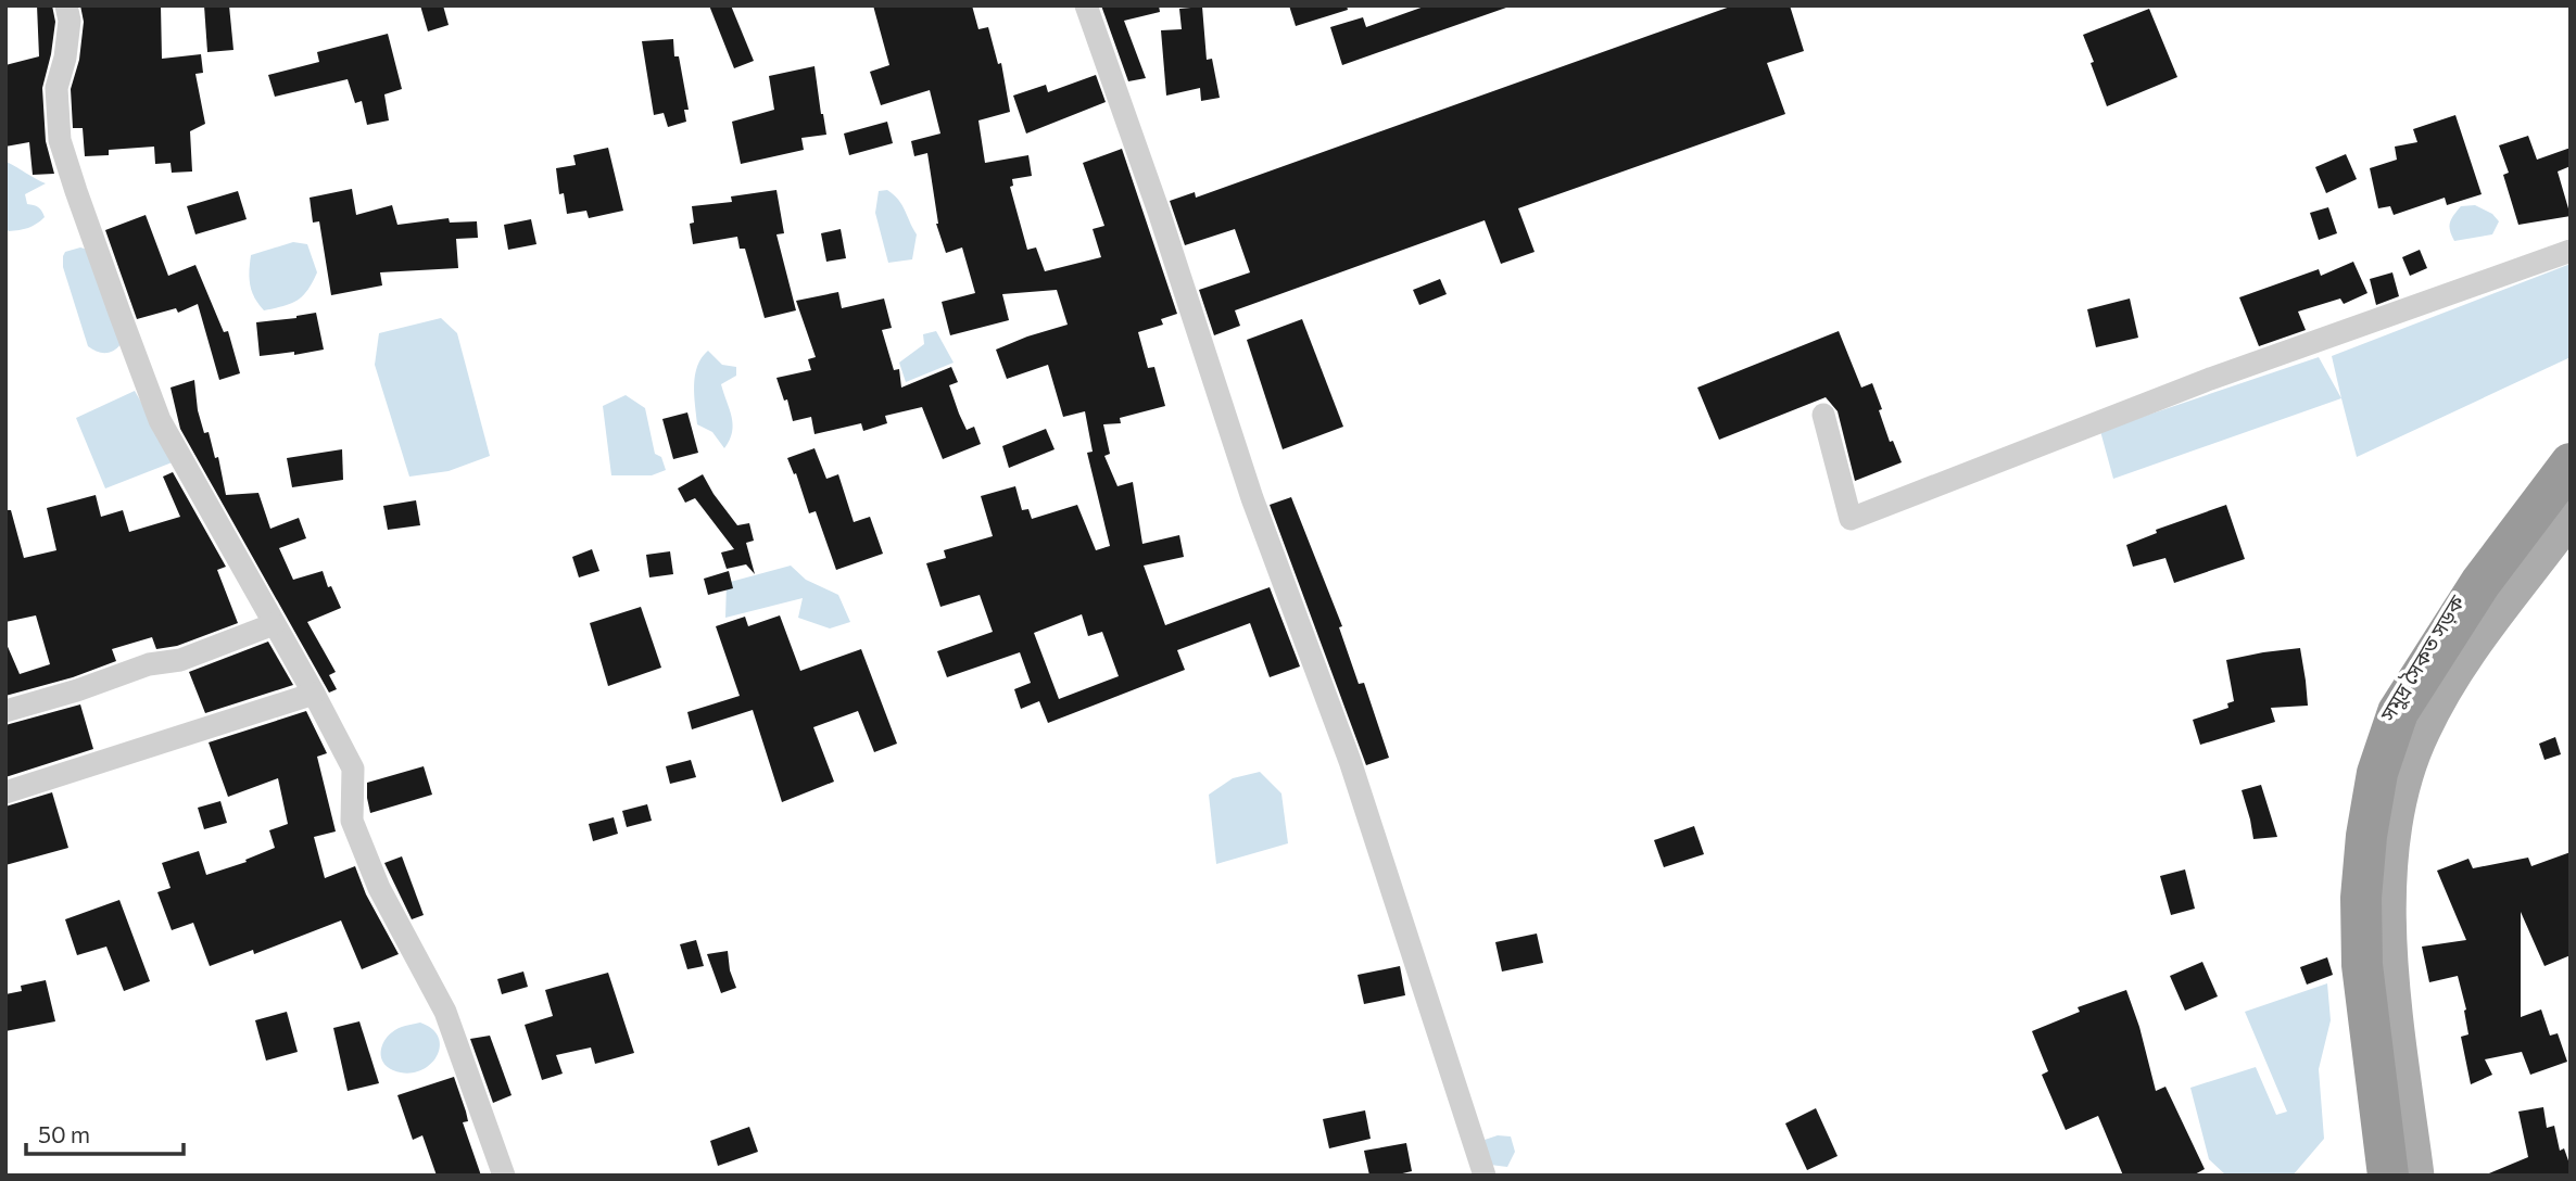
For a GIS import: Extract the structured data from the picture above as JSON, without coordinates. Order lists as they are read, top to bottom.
{
  "streets": {
    "main road": ["সমুদ্র সৈকত সড়ক"]
  },
  "scale_bar": "50 m"
}
